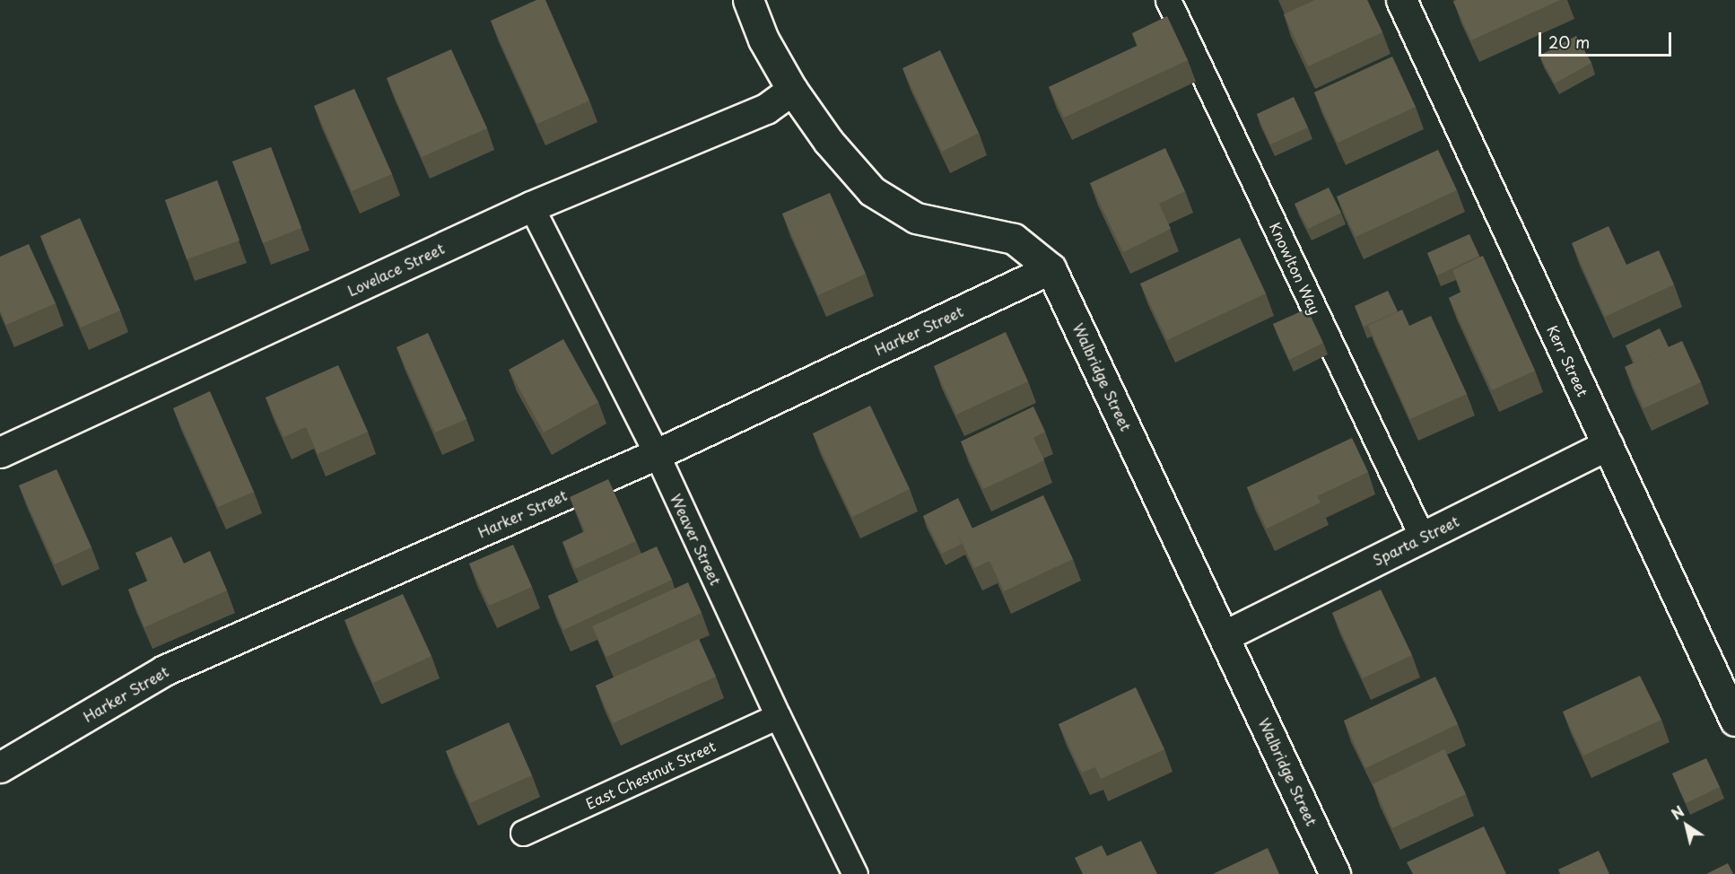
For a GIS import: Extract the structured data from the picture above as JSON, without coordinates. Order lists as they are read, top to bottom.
{
  "streets": {
    "street": [
      "Lovelace Street",
      "Harker Street",
      "Kerr Street",
      "Walbridge Street",
      "Sparta Street"
    ],
    "lane": ["Knowlton Way", "Weaver Street", "East Chestnut Street"]
  },
  "crossings": [
    ["Knowlton Way", "Sparta Street"],
    ["Lovelace Street", "Walbridge Street"],
    ["Lovelace Street", "Weaver Street"],
    ["Harker Street", "Walbridge Street"],
    ["Harker Street", "Weaver Street"],
    ["Kerr Street", "Sparta Street"],
    ["Walbridge Street", "Sparta Street"],
    ["Weaver Street", "East Chestnut Street"]
  ],
  "scale_bar": "20 m",
  "north": "top left"
}
